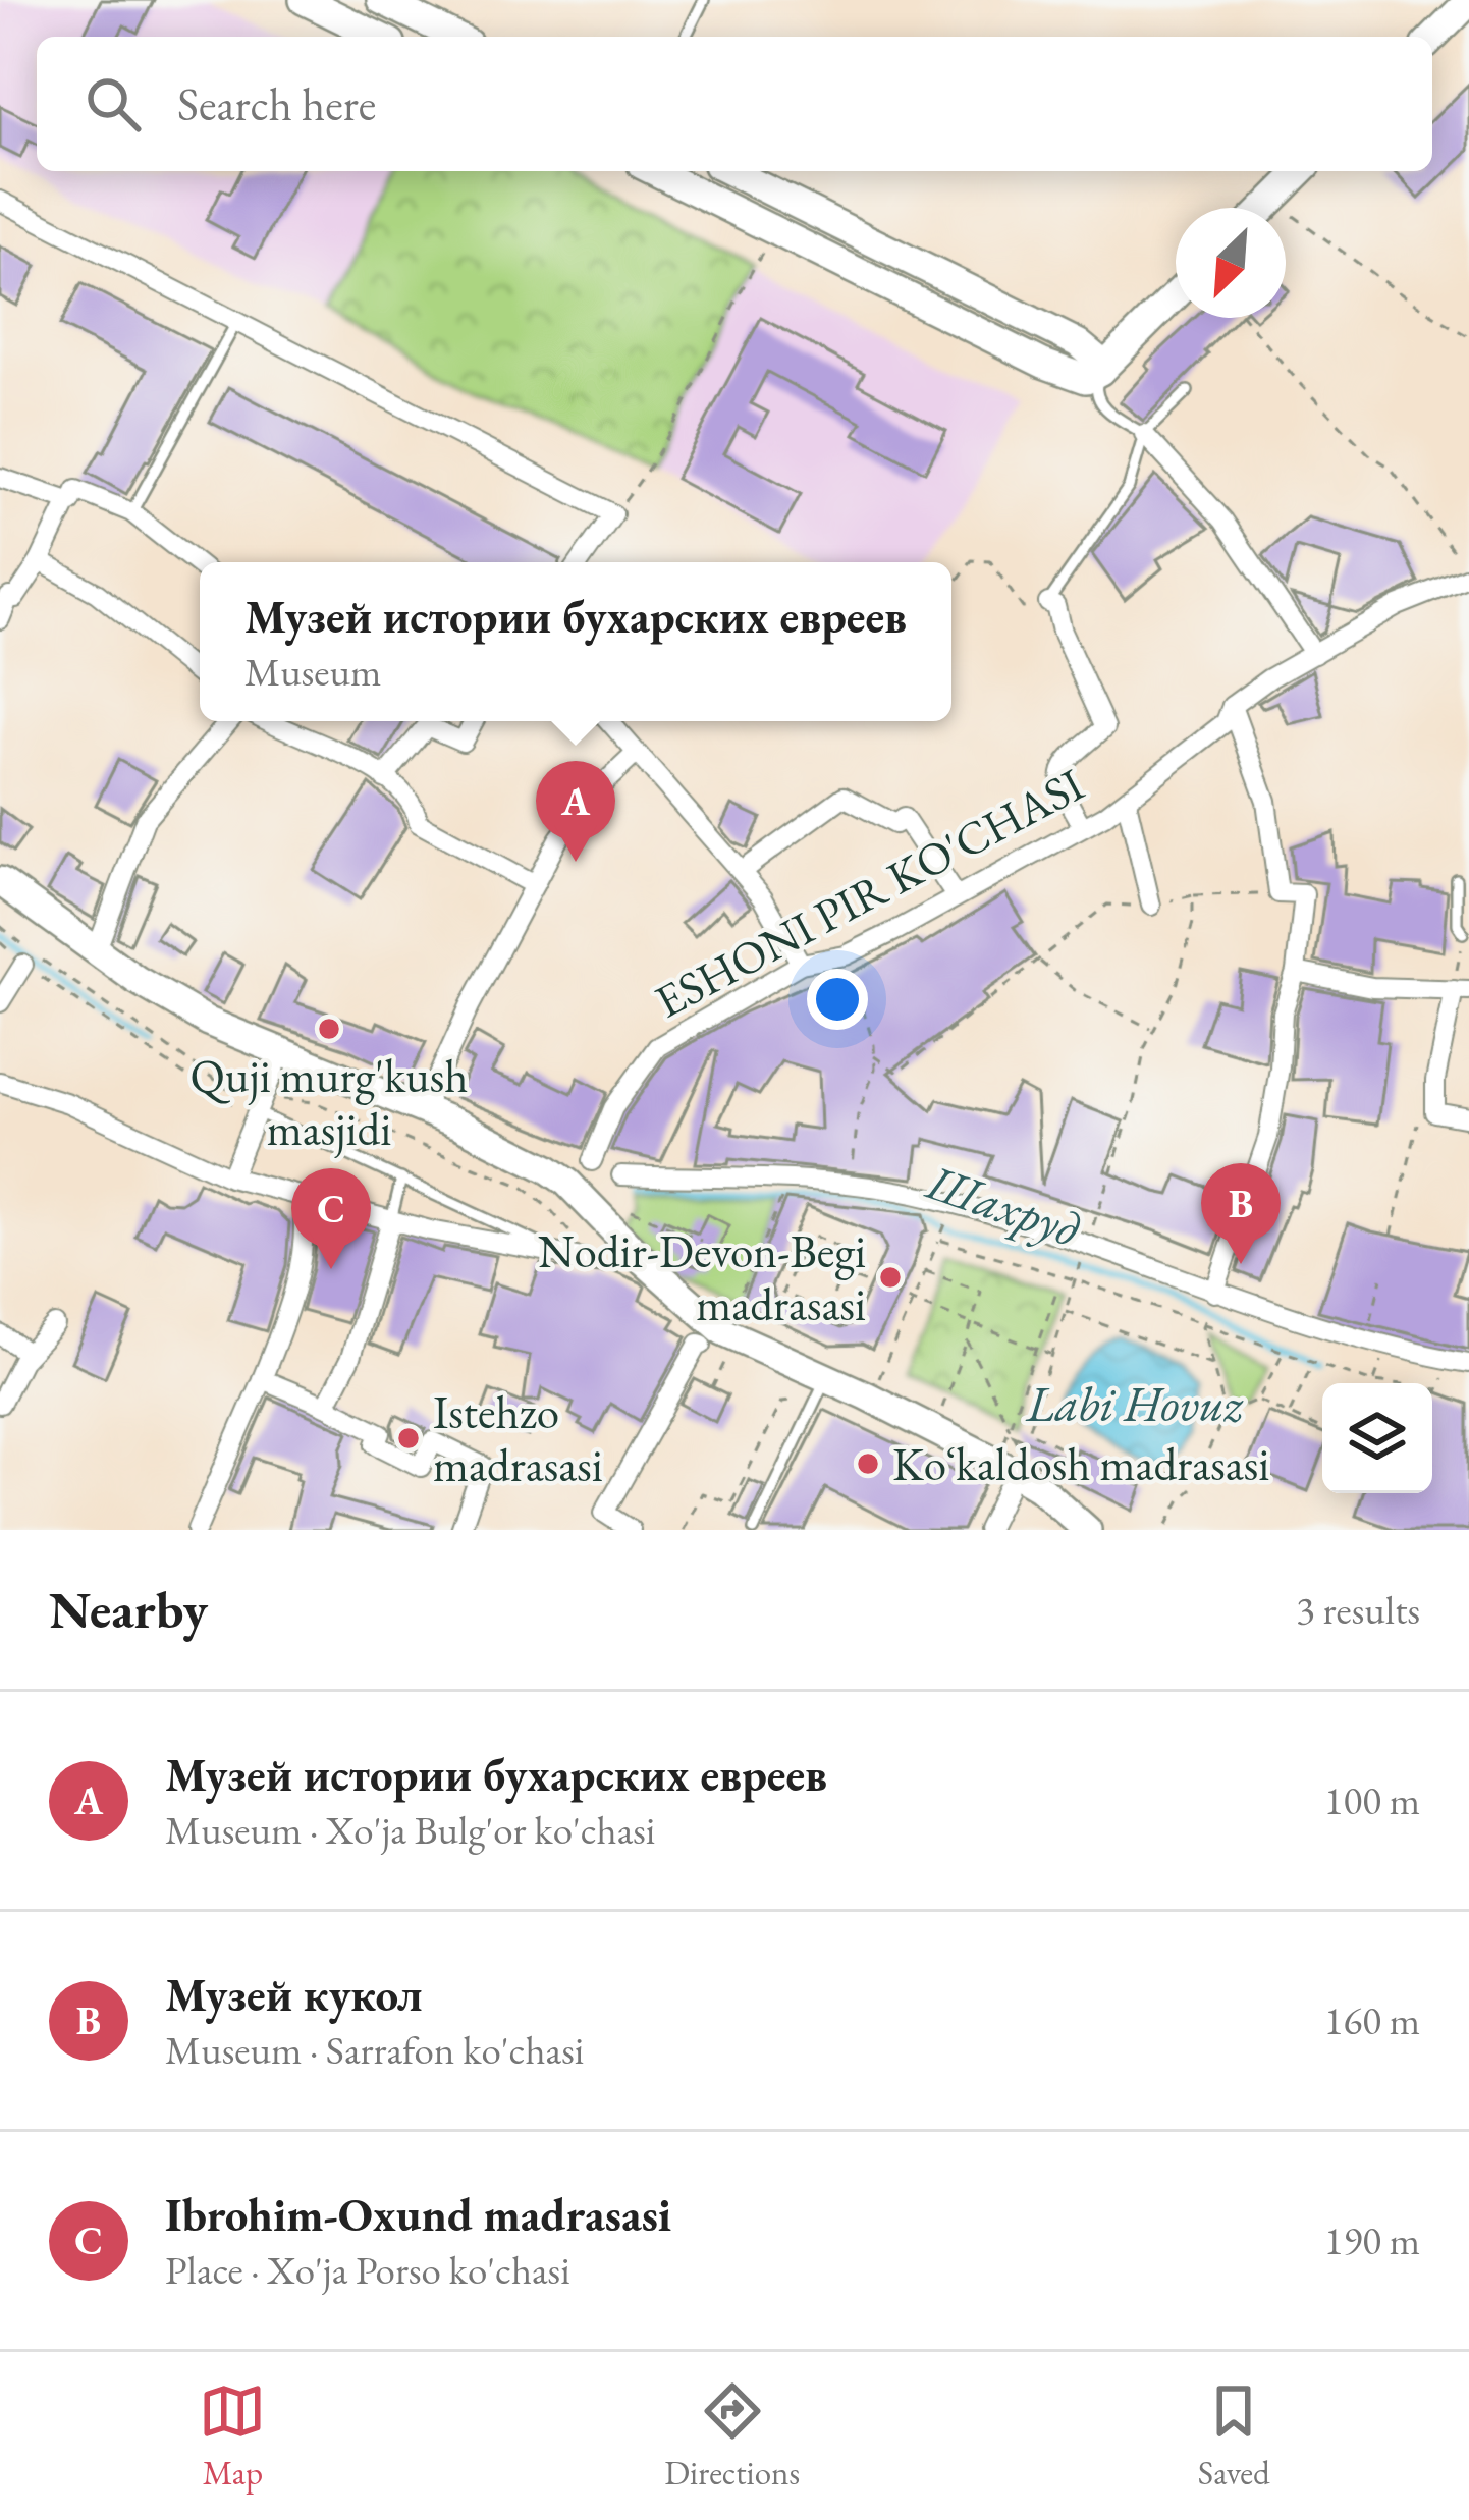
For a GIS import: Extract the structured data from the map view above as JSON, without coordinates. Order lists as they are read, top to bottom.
{
  "streets": {
    "street": ["ESHONI PIR KO'CHASI"]
  },
  "water": ["Шахруд", "Labi Hovuz"],
  "places": [
    "Quji murg'kush masjidi",
    "Nodir-Devon-Begi madrasasi",
    "Istehzo madrasasi",
    "Koʻkaldosh madrasasi"
  ],
  "north": "bottom left",
  "page": {
    "search": "Search here",
    "popup": ["Музей истории бухарских евреев", "Museum"],
    "pins": ["A", "B", "C"],
    "heading": ["Nearby", "3 results"],
    "list": [
      {
        "mark": "A",
        "name": "Музей истории бухарских евреев",
        "note": "Museum · Xo'ja Bulg'or ko'chasi",
        "value": "100 m"
      },
      {
        "mark": "B",
        "name": "Музей кукол",
        "note": "Museum · Sarrafon ko'chasi",
        "value": "160 m"
      },
      {
        "mark": "C",
        "name": "Ibrohim-Oxund madrasasi",
        "note": "Place · Xo'ja Porso ko'chasi",
        "value": "190 m"
      }
    ],
    "nav": ["Map", "Directions", "Saved"]
  }
}
